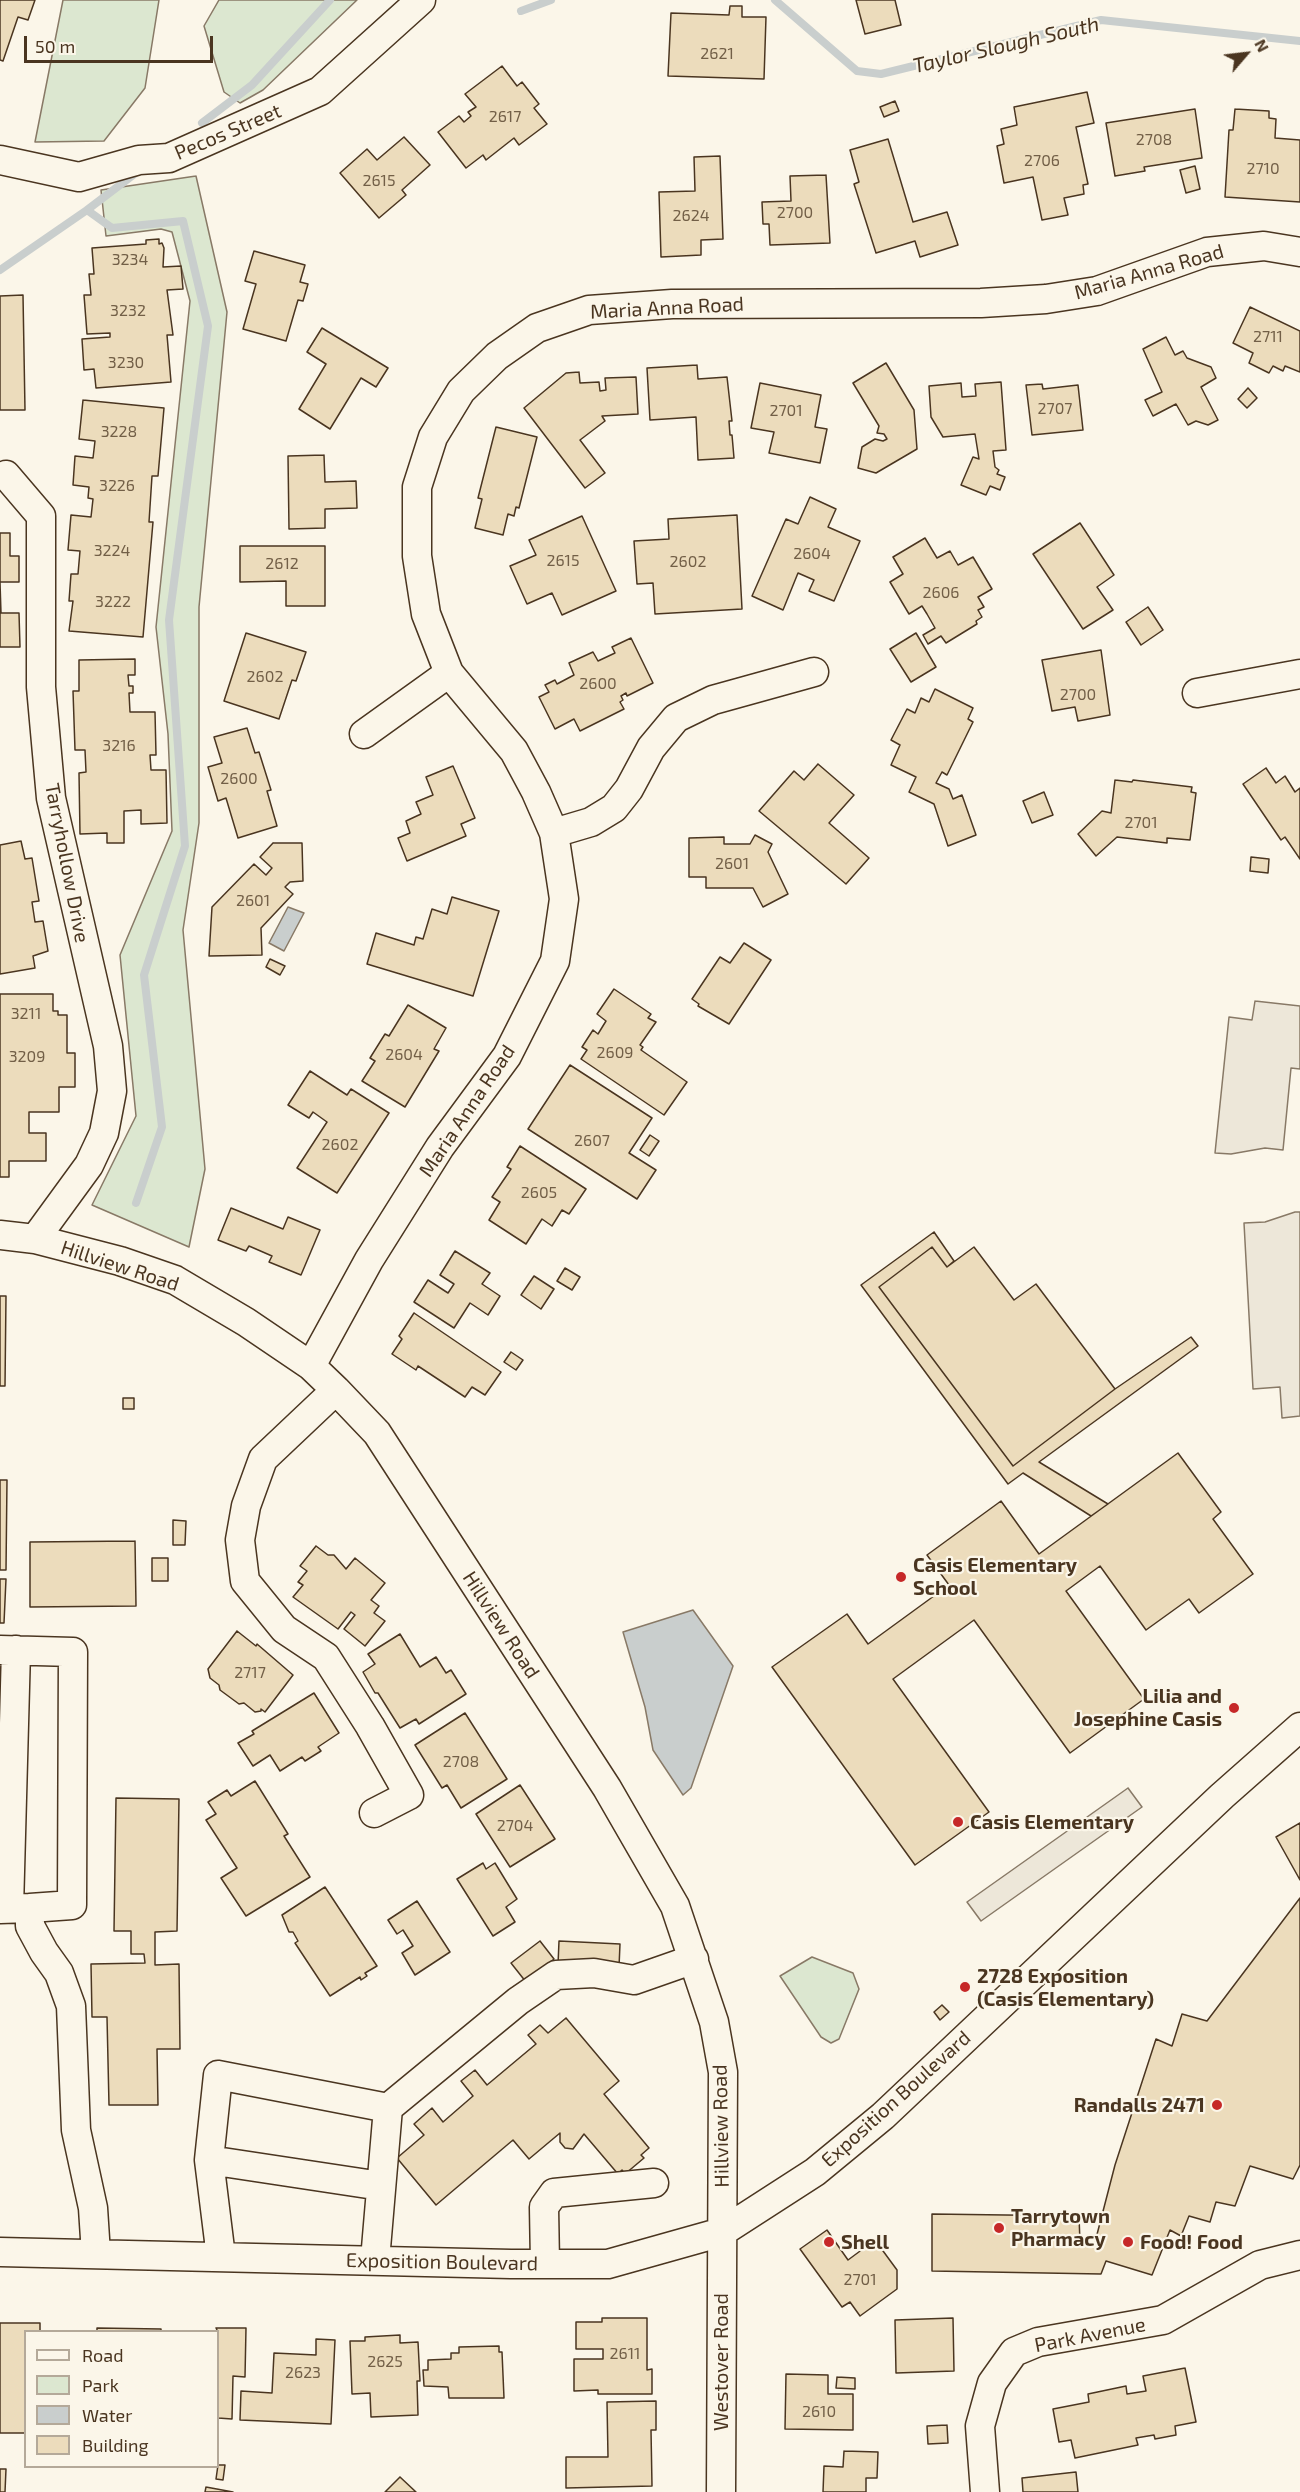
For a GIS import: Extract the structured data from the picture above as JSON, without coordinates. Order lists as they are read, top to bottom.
{
  "streets": {
    "street": [
      "Pecos Street",
      "Maria Anna Road",
      "Tarryhollow Drive",
      "Hillview Road",
      "Exposition Boulevard",
      "Park Avenue",
      "Westover Road"
    ]
  },
  "crossings": [
    ["Maria Anna Road", "Hillview Road"],
    ["Tarryhollow Drive", "Hillview Road"],
    ["Hillview Road", "Exposition Boulevard"],
    ["Hillview Road", "Westover Road"],
    ["Exposition Boulevard", "Westover Road"]
  ],
  "water": ["Taylor Slough South"],
  "places": [
    "Casis Elementary School",
    "Lilia and Josephine Casis",
    "Casis Elementary",
    "2728 Exposition (Casis Elementary)",
    "Randalls 2471",
    "Tarrytown Pharmacy",
    "Shell",
    "Food! Food"
  ],
  "house_numbers": [
    "2621",
    "2617",
    "2708",
    "2706",
    "2710",
    "2615",
    "2700",
    "2624",
    "3234",
    "3232",
    "2711",
    "3230",
    "2707",
    "2701",
    "3228",
    "3226",
    "3224",
    "2604",
    "2615",
    "2602",
    "2612",
    "2606",
    "3222",
    "2602",
    "2600",
    "2700",
    "3216",
    "2600",
    "2701",
    "2601",
    "2601",
    "3211",
    "2609",
    "2604",
    "3209",
    "2607",
    "2602",
    "2605",
    "2717",
    "2708",
    "2704",
    "2701",
    "2611",
    "2625",
    "2623",
    "2610"
  ],
  "legend": [
    "Road",
    "Park",
    "Water",
    "Building"
  ],
  "scale_bar": "50 m",
  "north": "top right"
}
